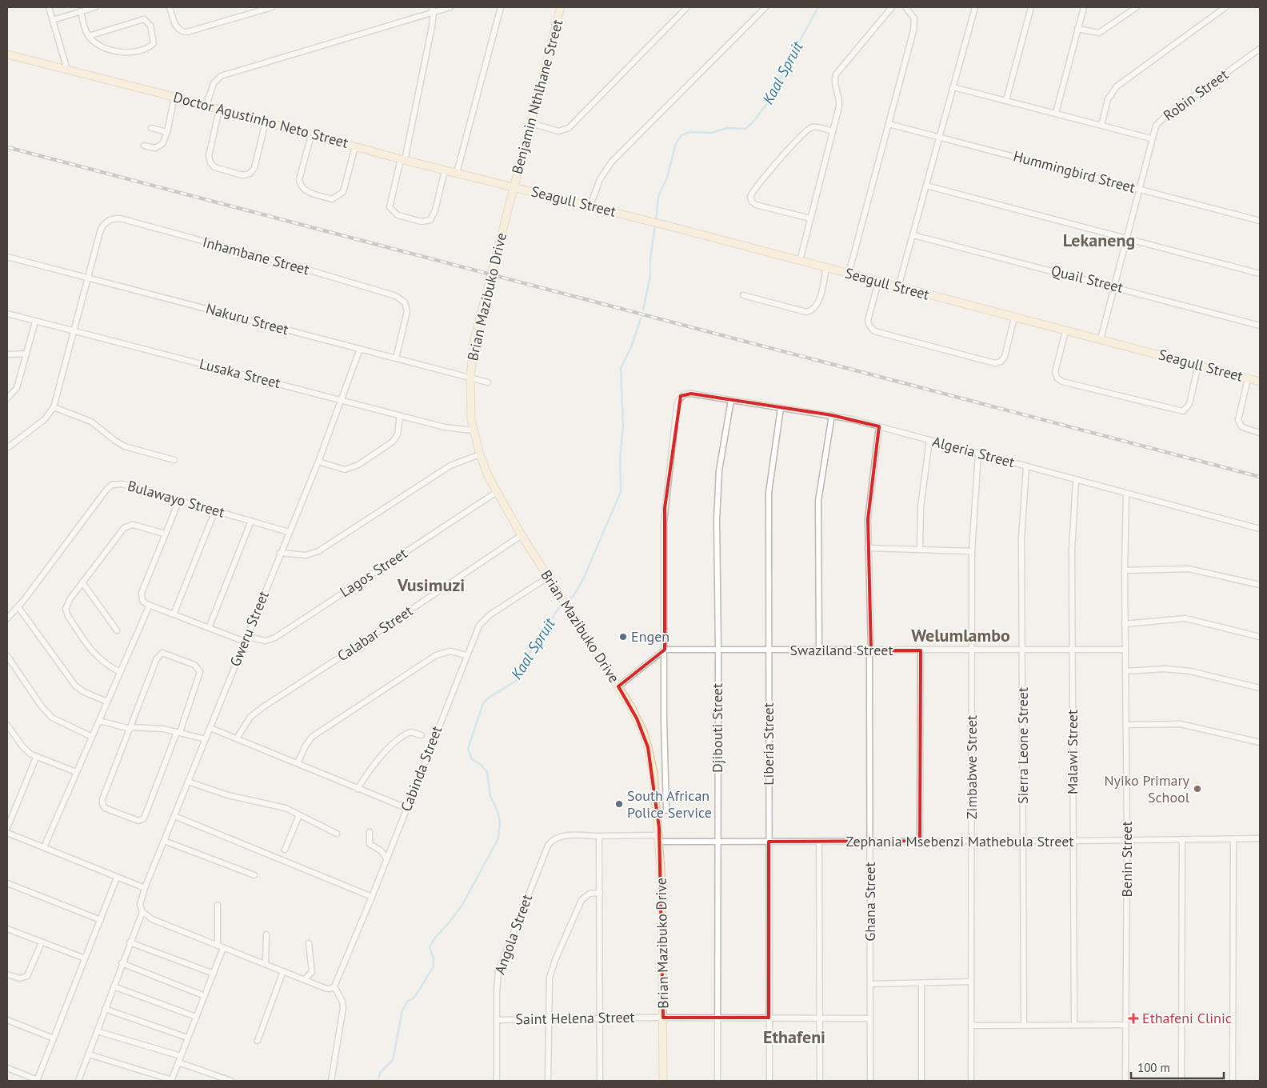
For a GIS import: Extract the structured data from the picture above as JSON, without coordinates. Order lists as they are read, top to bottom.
{
  "streets": {
    "street": [
      "Robin Street",
      "Benjamin Nthlhane Street",
      "Doctor Agustinho Neto Street",
      "Hummingbird Street",
      "Seagull Street",
      "Inhambane Street",
      "Quail Street",
      "Brian Mazibuko Drive",
      "Nakuru Street",
      "Lusaka Street",
      "Algeria Street",
      "Bulawayo Street",
      "Lagos Street",
      "Gweru Street",
      "Calabar Street",
      "Swaziland Street",
      "Djibouti Street",
      "Liberia Street",
      "Sierra Leone Street",
      "Malawi Street",
      "Zimbabwe Street",
      "Cabinda Street",
      "Zephania Msebenzi Mathebula Street",
      "Benin Street",
      "Ghana Street",
      "Angola Street",
      "Saint Helena Street"
    ]
  },
  "crossings": [
    ["Robin Street", "Hummingbird Street"],
    ["Robin Street", "Seagull Street"],
    ["Robin Street", "Quail Street"],
    ["Benjamin Nthlhane Street", "Doctor Agustinho Neto Street"],
    ["Benjamin Nthlhane Street", "Seagull Street"],
    ["Benjamin Nthlhane Street", "Brian Mazibuko Drive"],
    ["Doctor Agustinho Neto Street", "Seagull Street"],
    ["Doctor Agustinho Neto Street", "Brian Mazibuko Drive"],
    ["Seagull Street", "Brian Mazibuko Drive"],
    ["Inhambane Street", "Nakuru Street"],
    ["Inhambane Street", "Lusaka Street"],
    ["Brian Mazibuko Drive", "Nakuru Street"],
    ["Brian Mazibuko Drive", "Lusaka Street"],
    ["Brian Mazibuko Drive", "Lagos Street"],
    ["Brian Mazibuko Drive", "Calabar Street"],
    ["Brian Mazibuko Drive", "Cabinda Street"],
    ["Brian Mazibuko Drive", "Zephania Msebenzi Mathebula Street"],
    ["Brian Mazibuko Drive", "Angola Street"],
    ["Brian Mazibuko Drive", "Saint Helena Street"],
    ["Nakuru Street", "Gweru Street"],
    ["Lusaka Street", "Gweru Street"],
    ["Algeria Street", "Swaziland Street"],
    ["Algeria Street", "Djibouti Street"],
    ["Algeria Street", "Liberia Street"],
    ["Algeria Street", "Sierra Leone Street"],
    ["Algeria Street", "Malawi Street"],
    ["Algeria Street", "Zimbabwe Street"],
    ["Algeria Street", "Benin Street"],
    ["Algeria Street", "Ghana Street"],
    ["Bulawayo Street", "Gweru Street"],
    ["Lagos Street", "Gweru Street"],
    ["Swaziland Street", "Djibouti Street"],
    ["Swaziland Street", "Liberia Street"],
    ["Swaziland Street", "Sierra Leone Street"],
    ["Swaziland Street", "Malawi Street"],
    ["Swaziland Street", "Zimbabwe Street"],
    ["Swaziland Street", "Benin Street"],
    ["Swaziland Street", "Ghana Street"],
    ["Djibouti Street", "Zephania Msebenzi Mathebula Street"],
    ["Djibouti Street", "Saint Helena Street"],
    ["Liberia Street", "Zephania Msebenzi Mathebula Street"],
    ["Liberia Street", "Saint Helena Street"],
    ["Sierra Leone Street", "Zephania Msebenzi Mathebula Street"],
    ["Malawi Street", "Zephania Msebenzi Mathebula Street"],
    ["Zimbabwe Street", "Zephania Msebenzi Mathebula Street"],
    ["Zephania Msebenzi Mathebula Street", "Benin Street"],
    ["Zephania Msebenzi Mathebula Street", "Ghana Street"],
    ["Zephania Msebenzi Mathebula Street", "Angola Street"],
    ["Ghana Street", "Saint Helena Street"],
    ["Angola Street", "Saint Helena Street"]
  ],
  "districts": [
    "Lekaneng",
    "Vusimuzi",
    "Welumlambo",
    "Ethafeni"
  ],
  "water": ["Kaal Spruit"],
  "places": {
    "other": ["Engen", "Nyiko Primary School", "South African Police Service"],
    "health": ["Ethafeni Clinic"]
  },
  "scale_bar": "100 m"
}
